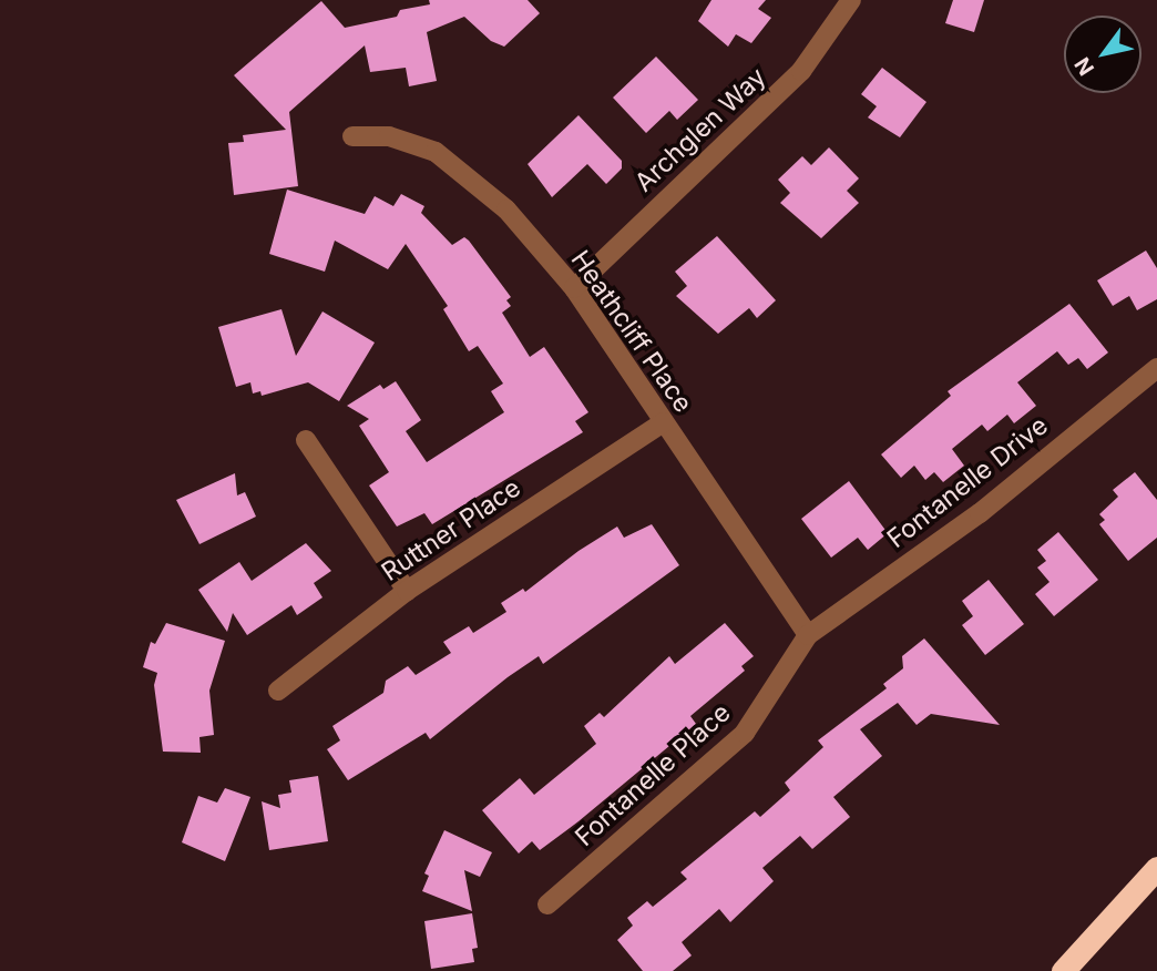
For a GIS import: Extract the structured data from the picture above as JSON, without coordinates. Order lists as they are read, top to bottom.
{
  "streets": {
    "street": [
      "Archglen Way",
      "Heathcliff Place",
      "Fontanelle Drive",
      "Ruttner Place",
      "Fontanelle Place"
    ]
  },
  "crossings": [
    ["Archglen Way", "Heathcliff Place"],
    ["Heathcliff Place", "Fontanelle Drive"],
    ["Heathcliff Place", "Ruttner Place"],
    ["Heathcliff Place", "Fontanelle Place"],
    ["Fontanelle Drive", "Fontanelle Place"]
  ],
  "north": "bottom left"
}
